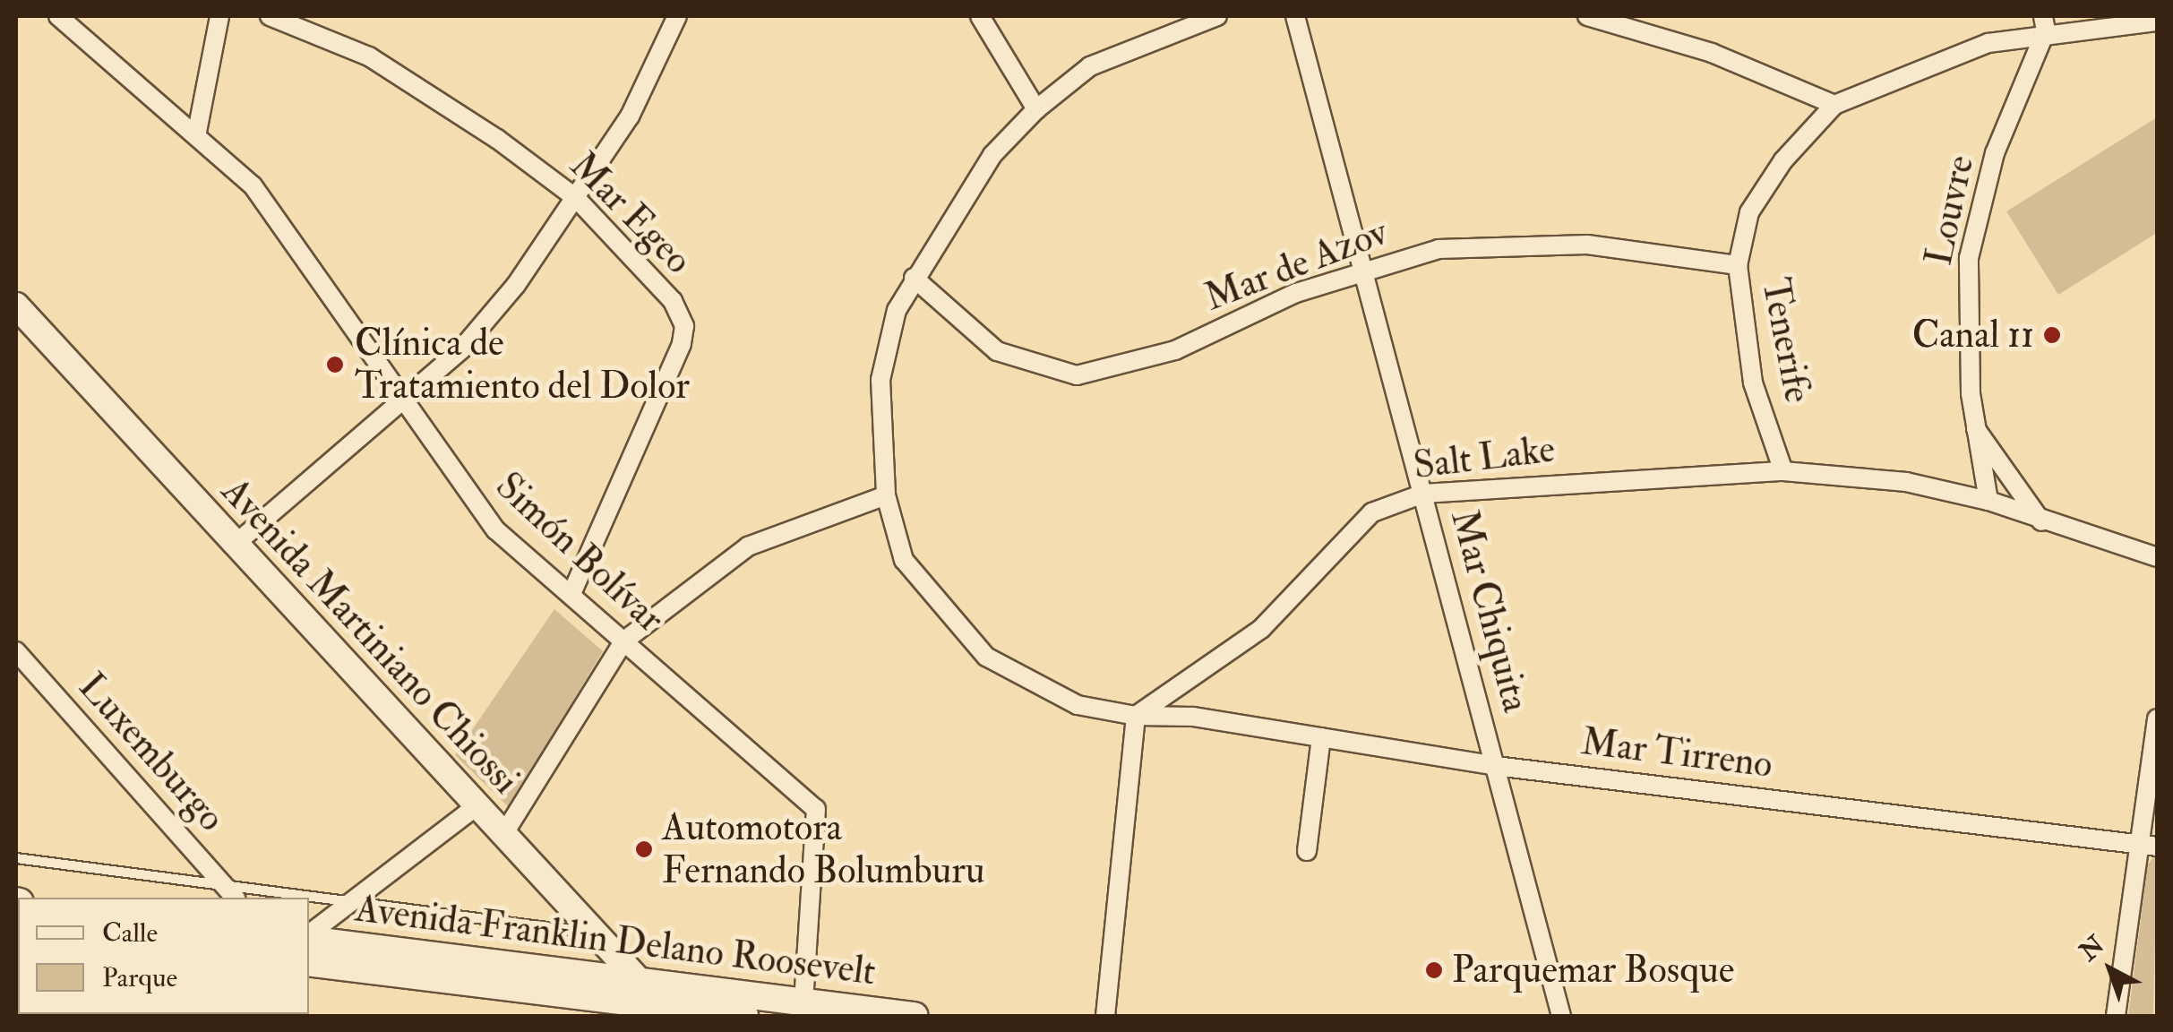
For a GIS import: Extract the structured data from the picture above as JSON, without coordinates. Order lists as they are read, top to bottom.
{
  "streets": {
    "main road": ["Avenida Franklin Delano Roosevelt"],
    "street": [
      "Louvre",
      "Mar Egeo",
      "Mar de Azov",
      "Tenerife",
      "Salt Lake",
      "Simón Bolívar",
      "Mar Chiquita",
      "Avenida Martiniano Chiossi",
      "Luxemburgo",
      "Mar Tirreno"
    ]
  },
  "crossings": [
    ["Louvre", "Tenerife"],
    ["Louvre", "Salt Lake"],
    ["Mar Egeo", "Simón Bolívar"],
    ["Mar de Azov", "Tenerife"],
    ["Mar de Azov", "Mar Chiquita"],
    ["Mar de Azov", "Mar Tirreno"],
    ["Tenerife", "Salt Lake"],
    ["Salt Lake", "Mar Chiquita"],
    ["Salt Lake", "Mar Tirreno"],
    ["Simón Bolívar", "Avenida Franklin Delano Roosevelt"],
    ["Mar Chiquita", "Mar Tirreno"],
    ["Avenida Martiniano Chiossi", "Avenida Franklin Delano Roosevelt"]
  ],
  "places": [
    "Canal 11",
    "Clínica de Tratamiento del Dolor",
    "Automotora Fernando Bolumburu",
    "Parquemar Bosque"
  ],
  "legend": ["Calle", "Parque"],
  "north": "top left"
}
